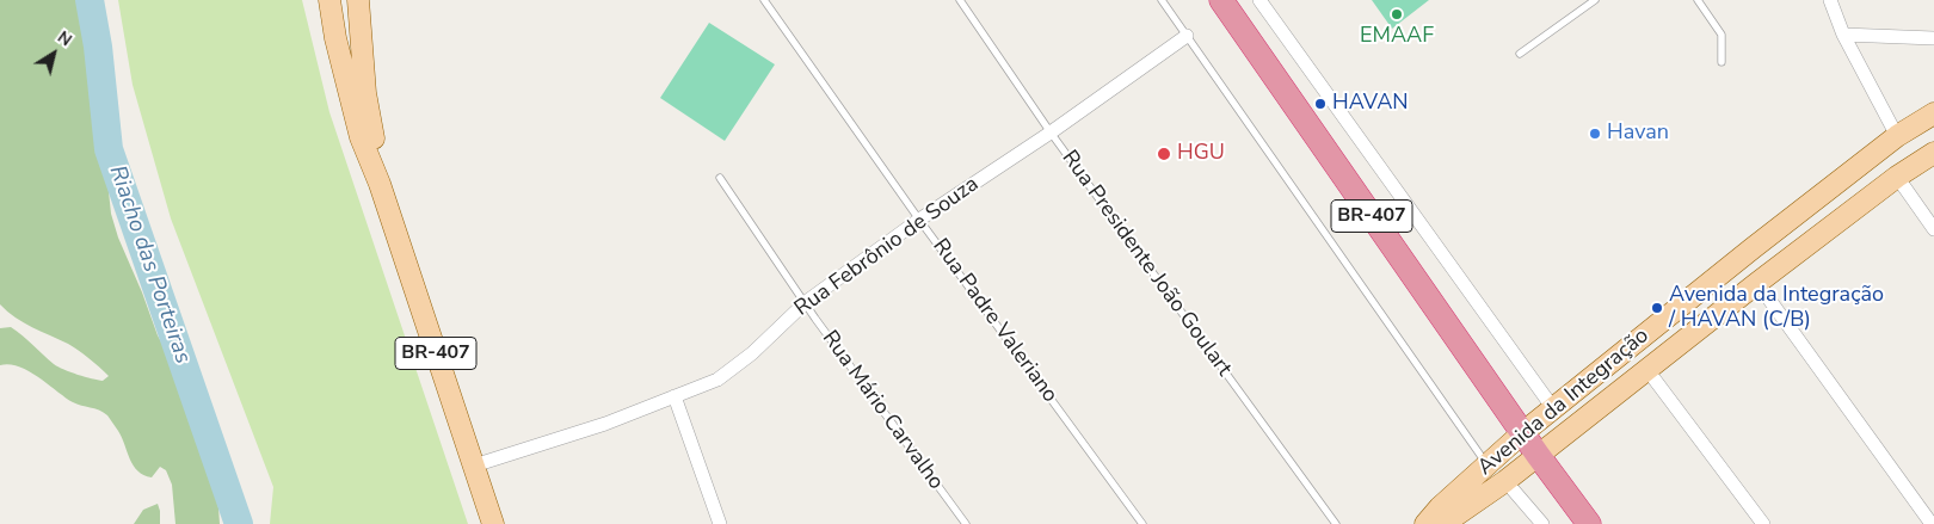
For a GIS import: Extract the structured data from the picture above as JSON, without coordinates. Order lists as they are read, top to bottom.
{
  "streets": {
    "highway": ["BR-407"],
    "main road": ["Avenida da Integração"],
    "street": ["Rua Febrônio de Souza"],
    "lane": ["Rua Presidente João Goulart", "Rua Padre Valeriano", "Rua Mário Carvalho"]
  },
  "crossings": [
    ["BR-407", "Rua Febrônio de Souza"],
    ["BR-407", "Avenida da Integração"],
    ["Rua Febrônio de Souza", "Rua Presidente João Goulart"],
    ["Rua Febrônio de Souza", "Rua Padre Valeriano"],
    ["Rua Febrônio de Souza", "Rua Mário Carvalho"]
  ],
  "water": ["Riacho das Porteiras"],
  "places": [
    "EMAAF",
    "HAVAN",
    "Havan",
    "HGU",
    "Avenida da Integração / HAVAN (C/B)"
  ],
  "north": "top right"
}
